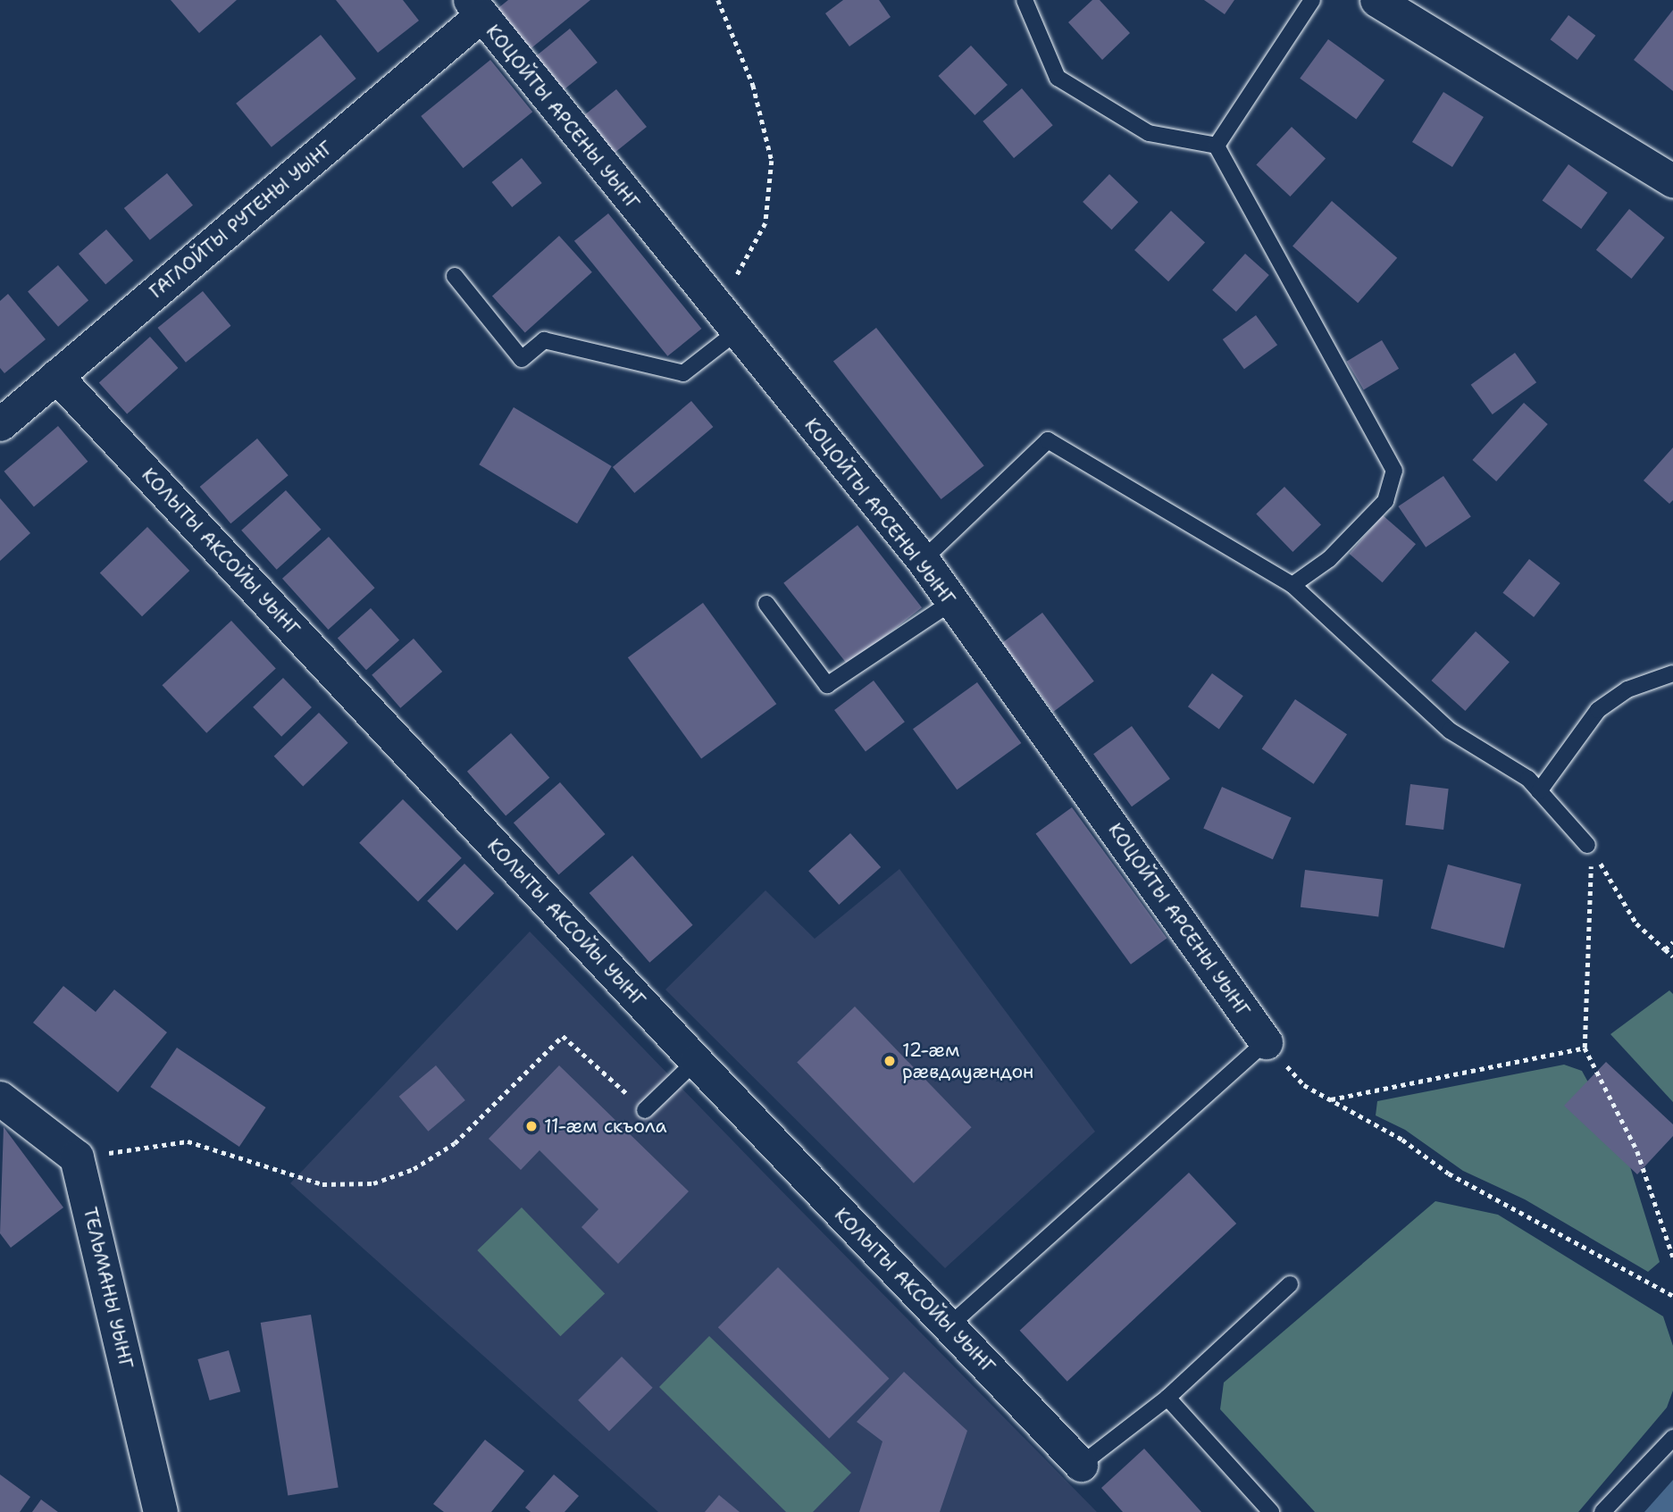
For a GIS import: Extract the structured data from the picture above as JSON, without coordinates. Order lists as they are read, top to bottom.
{
  "streets": {
    "street": [
      "КОЦОЙТЫ АРСЕНЫ УЫНГ",
      "ГАГЛОЙТЫ РУТЕНЫ УЫНГ",
      "КОЛЫТЫ АКСОЙЫ УЫНГ",
      "ТЕЛЬМАНЫ УЫНГ"
    ]
  },
  "crossings": [
    ["КОЦОЙТЫ АРСЕНЫ УЫНГ", "ГАГЛОЙТЫ РУТЕНЫ УЫНГ"],
    ["ГАГЛОЙТЫ РУТЕНЫ УЫНГ", "КОЛЫТЫ АКСОЙЫ УЫНГ"]
  ],
  "places": ["12-æм рӕвдауӕндон", "11-æм скъола"]
}
